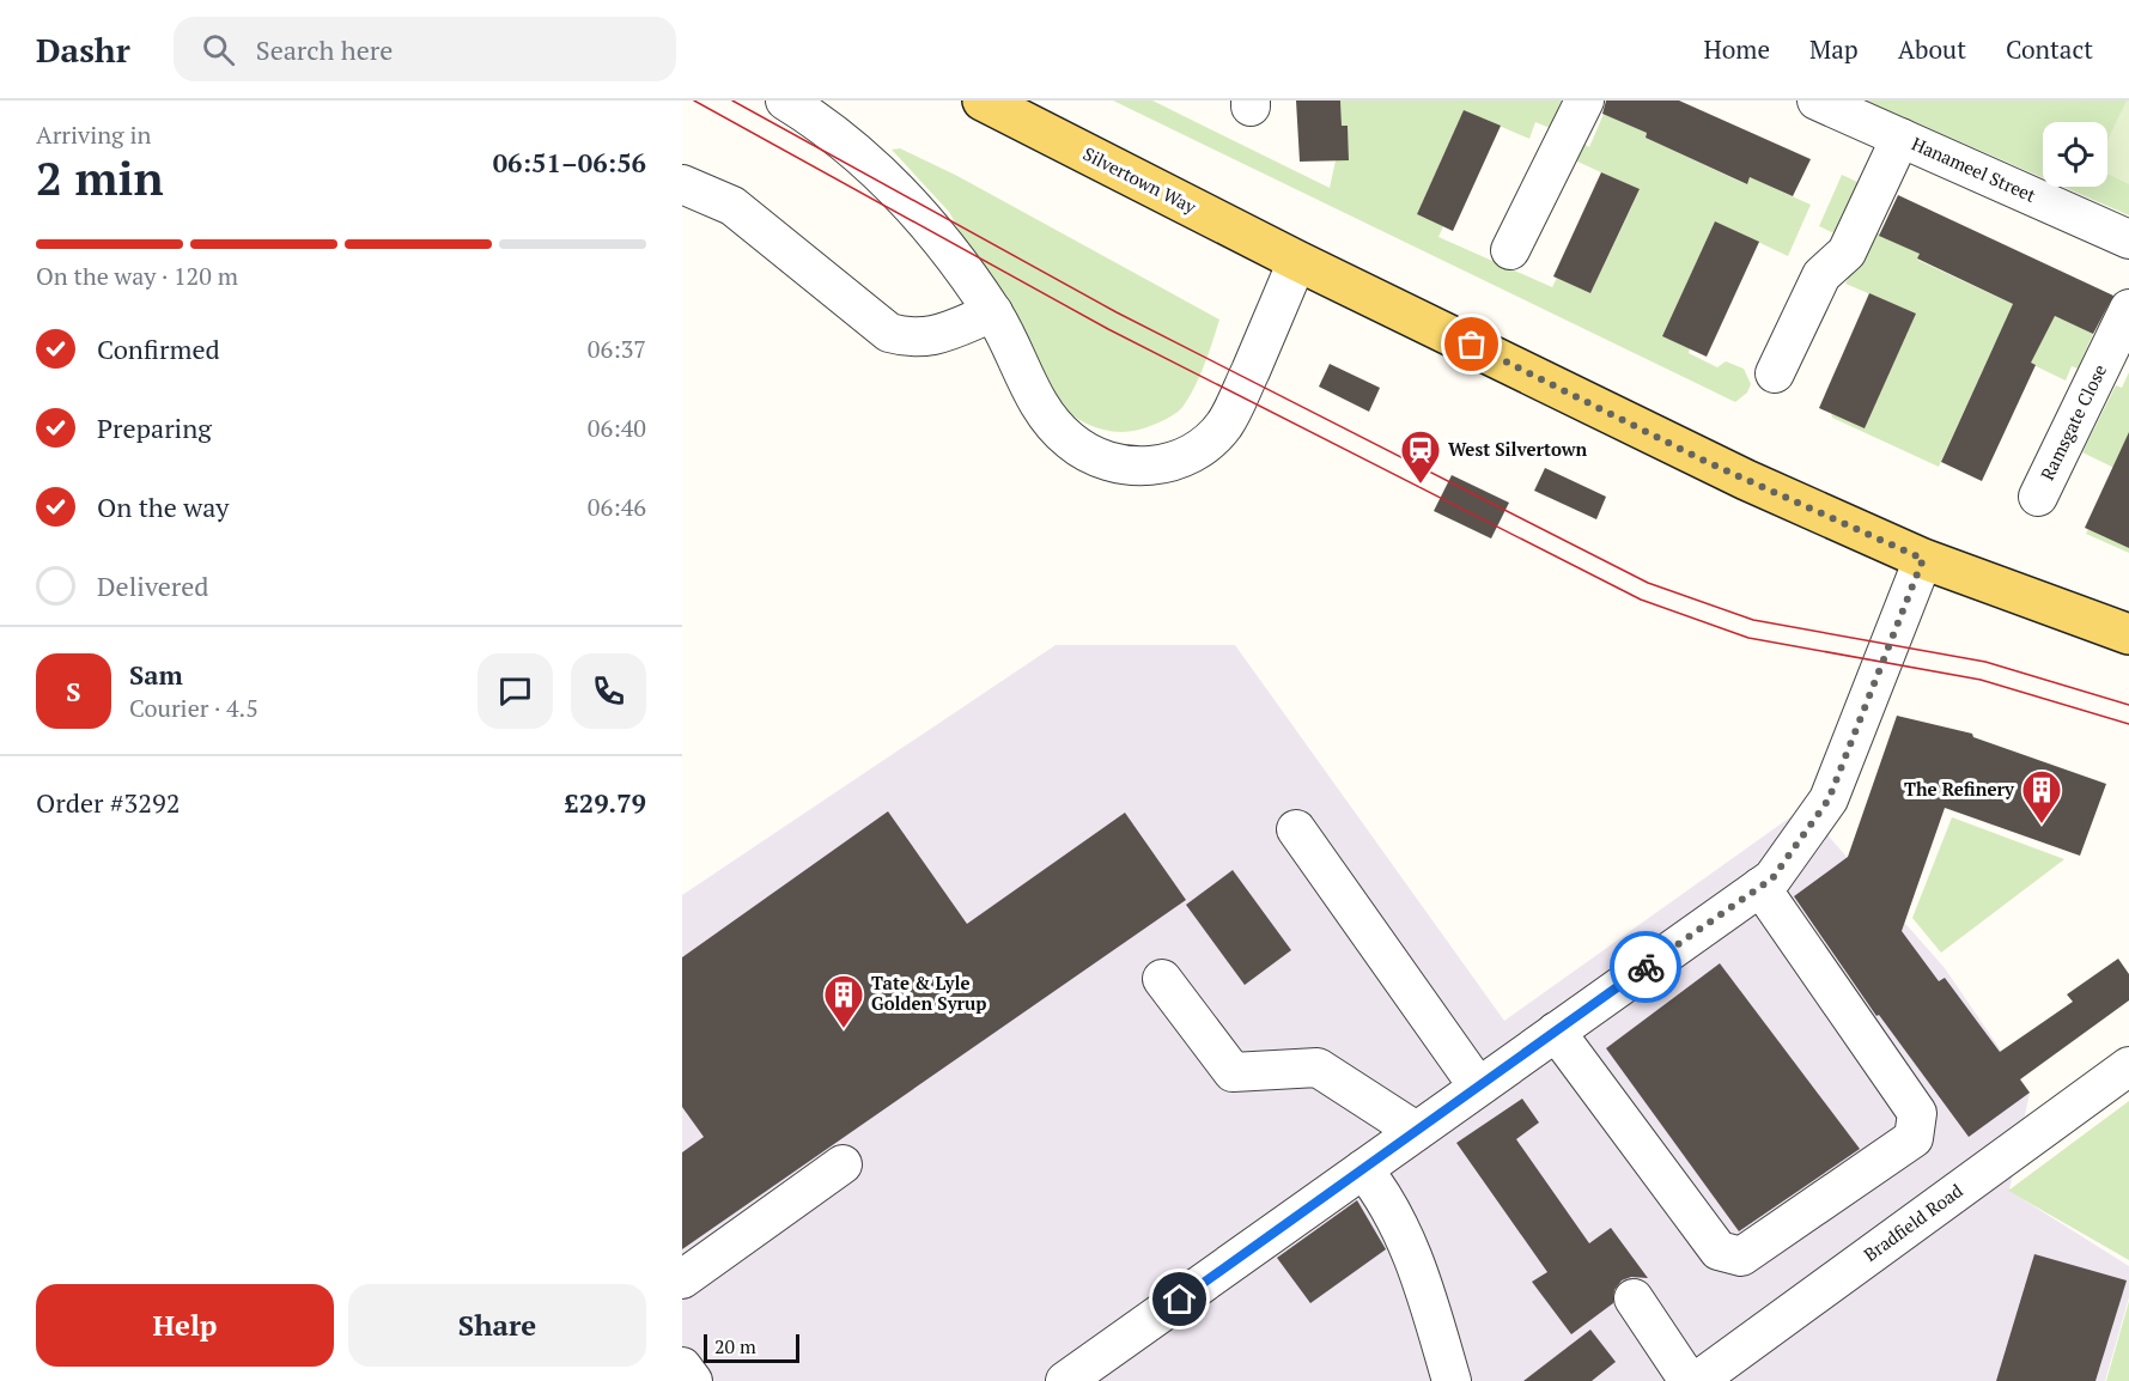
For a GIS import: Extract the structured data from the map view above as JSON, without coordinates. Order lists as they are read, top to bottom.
{
  "streets": {
    "main road": ["Silvertown Way"],
    "street": ["Hanameel Street", "Ramsgate Close", "Bradfield Road"]
  },
  "places": {
    "station": ["West Silvertown"],
    "building": ["The Refinery", "Tate & Lyle Golden Syrup"]
  },
  "scale_bar": "20 m",
  "page": {
    "header": "Dashr",
    "search": "Search here",
    "nav": [
      "Home",
      "Map",
      "About",
      "Contact"
    ],
    "heading": ["2 min", "Arriving in", "06:51–06:56"],
    "panel": [
      "Sam",
      "Courier · 4.5",
      "Order #3292",
      "£29.79"
    ],
    "bar": "On the way · 120 m",
    "list": [
      ["Confirmed", "06:37"],
      ["Preparing", "06:40"],
      ["On the way", "06:46"],
      "Delivered"
    ],
    "round": "S",
    "buttons": ["Help", "Share"],
    "scale": "20 m"
  }
}
